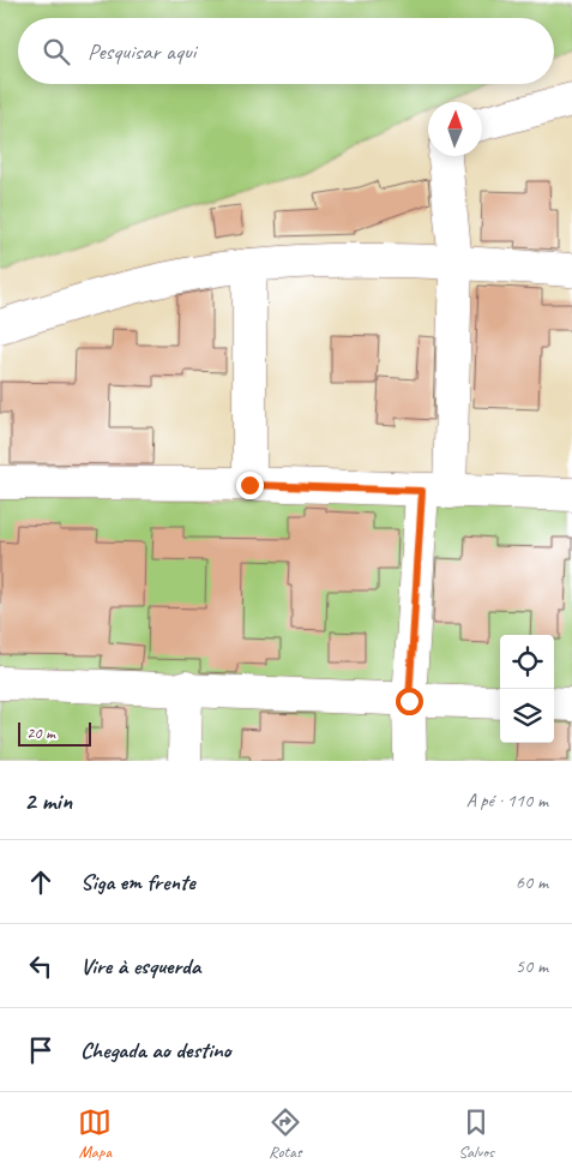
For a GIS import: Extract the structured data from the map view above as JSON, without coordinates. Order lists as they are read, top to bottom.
{
  "scale_bar": "20 m",
  "north": "top",
  "page": {
    "search": "Pesquisar aqui",
    "scale": "20 m",
    "heading": ["2 min", "A pé · 110 m"],
    "list": [
      ["Siga em frente", "60 m"],
      ["Vire à esquerda", "50 m"],
      "Chegada ao destino"
    ],
    "nav": ["Mapa", "Rotas", "Salvos"]
  }
}
